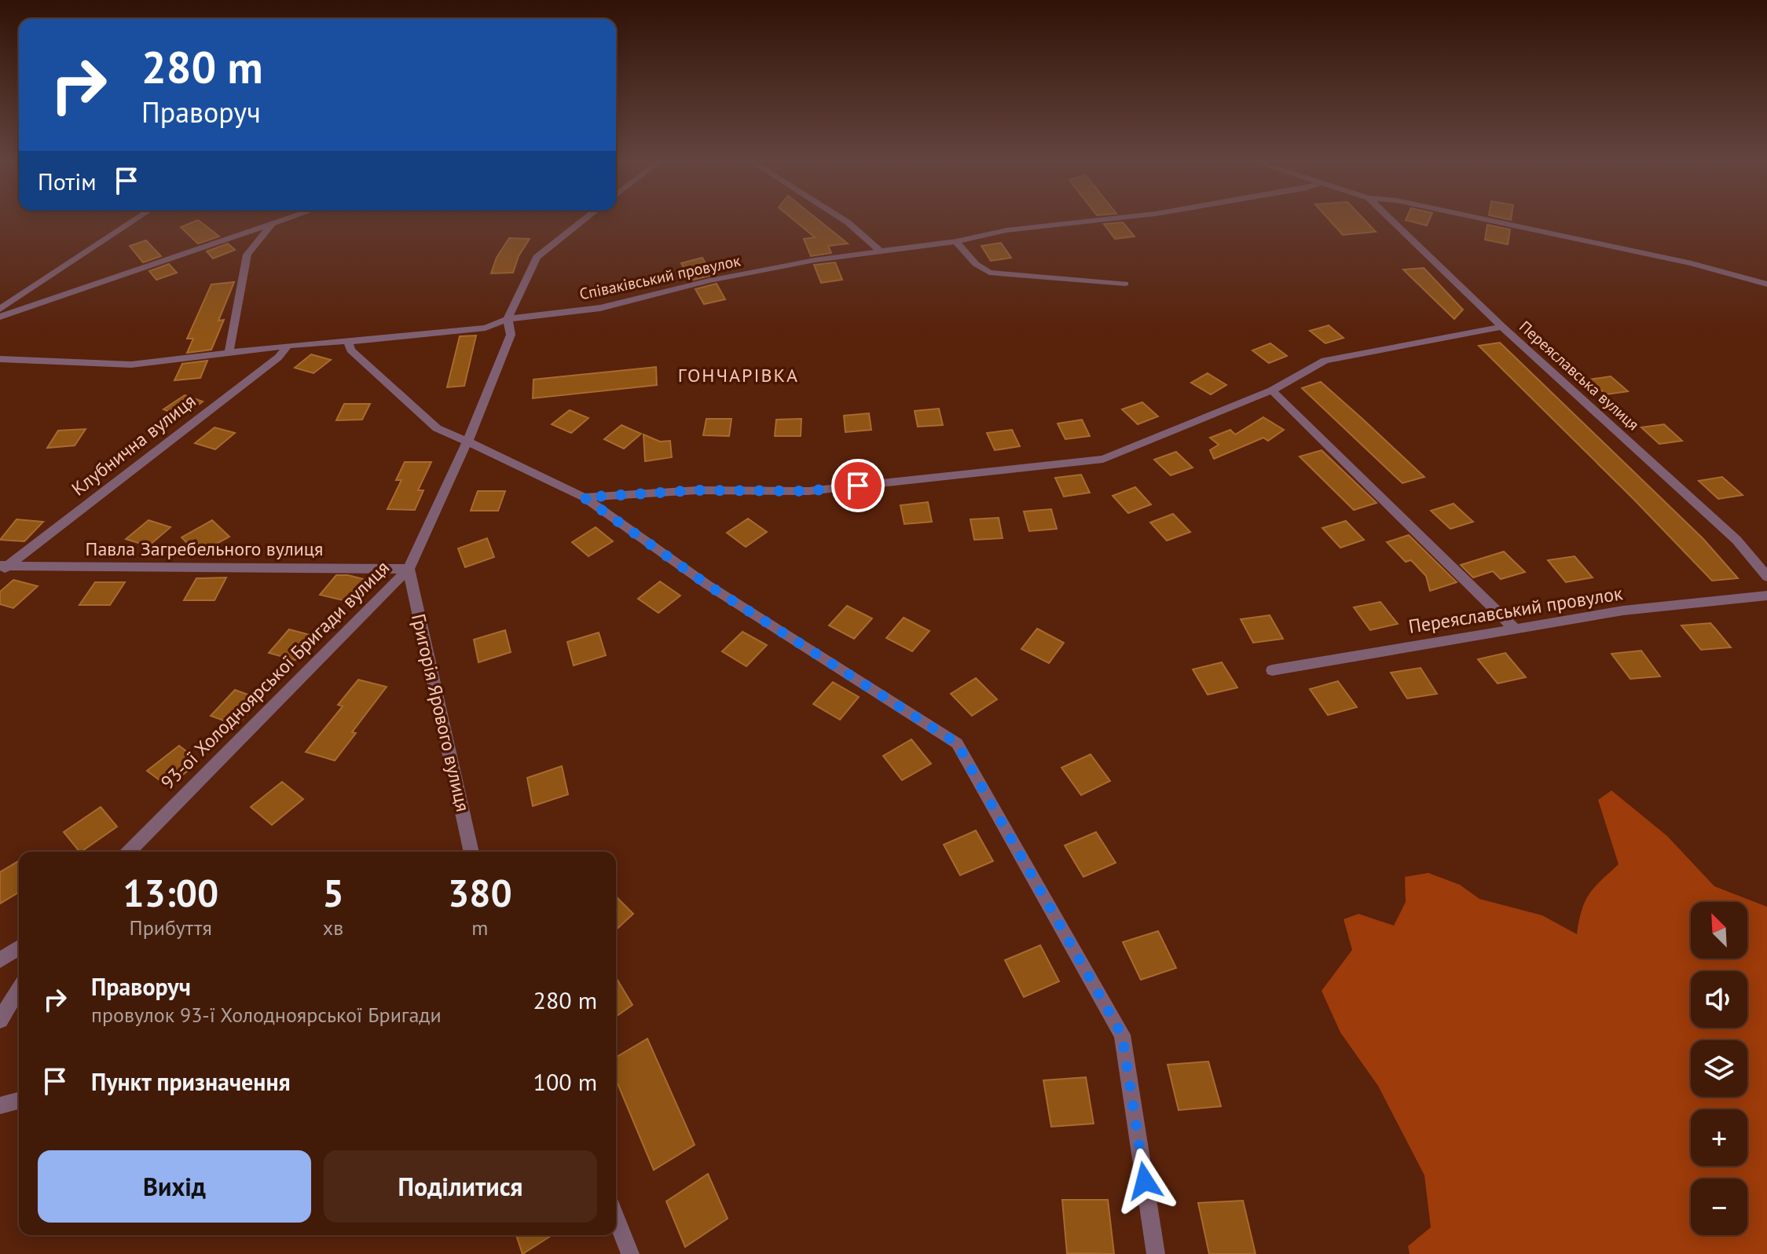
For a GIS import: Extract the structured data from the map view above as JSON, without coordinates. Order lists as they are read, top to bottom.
{
  "streets": {
    "street": [
      "Співаківський провулок",
      "Переяславська вулиця",
      "Клубнична вулиця",
      "Павла Загребельного вулиця",
      "Переяславський провулок",
      "93-ої Холодноярської Бригади вулиця",
      "Григорія Ярового вулиця"
    ]
  },
  "crossings": [
    ["Співаківський провулок", "Клубнична вулиця"],
    ["Співаківський провулок", "93-ої Холодноярської Бригади вулиця"],
    ["Клубнична вулиця", "Павла Загребельного вулиця"],
    ["Павла Загребельного вулиця", "93-ої Холодноярської Бригади вулиця"],
    ["Павла Загребельного вулиця", "Григорія Ярового вулиця"],
    ["93-ої Холодноярської Бригади вулиця", "Григорія Ярового вулиця"]
  ],
  "districts": ["ГОНЧАРІВКА"],
  "north": "top left",
  "page": {
    "turn": ["280 m", "Праворуч"],
    "then": "Потім",
    "eta": [
      "13:00",
      "Прибуття",
      "5",
      "хв",
      "380",
      "m"
    ],
    "map_buttons": ["+", "−"],
    "list": [
      {
        "name": "Праворуч",
        "note": "провулок 93-ї Холодноярської Бригади",
        "value": "280 m"
      },
      {
        "name": "Пункт призначення",
        "value": "100 m"
      }
    ],
    "buttons": ["Вихід", "Поділитися"]
  }
}
